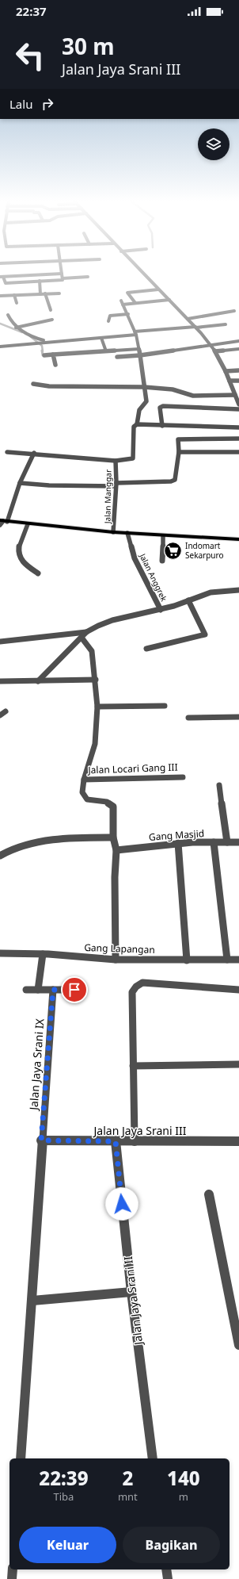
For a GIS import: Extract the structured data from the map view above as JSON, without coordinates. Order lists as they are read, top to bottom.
{
  "streets": {
    "street": [
      "Jalan Manggar",
      "Jalan Anggrek",
      "Jalan Locari Gang III",
      "Gang Masjid",
      "Gang Lapangan",
      "Jalan Jaya Srani IX",
      "Jalan Jaya Srani III",
      "Jalan Jaya Srani II"
    ]
  },
  "crossings": [
    ["Jalan Jaya Srani IX", "Jalan Jaya Srani III"],
    ["Jalan Jaya Srani III", "Jalan Jaya Srani II"]
  ],
  "places": {
    "supermarket": ["Indomart Sekarpuro"]
  },
  "page": {
    "status": "22:37",
    "turn": ["30 m", "Jalan Jaya Srani III"],
    "then": "Lalu",
    "eta": [
      "22:39",
      "Tiba",
      "2",
      "mnt",
      "140",
      "m"
    ],
    "buttons": ["Keluar", "Bagikan"]
  }
}
